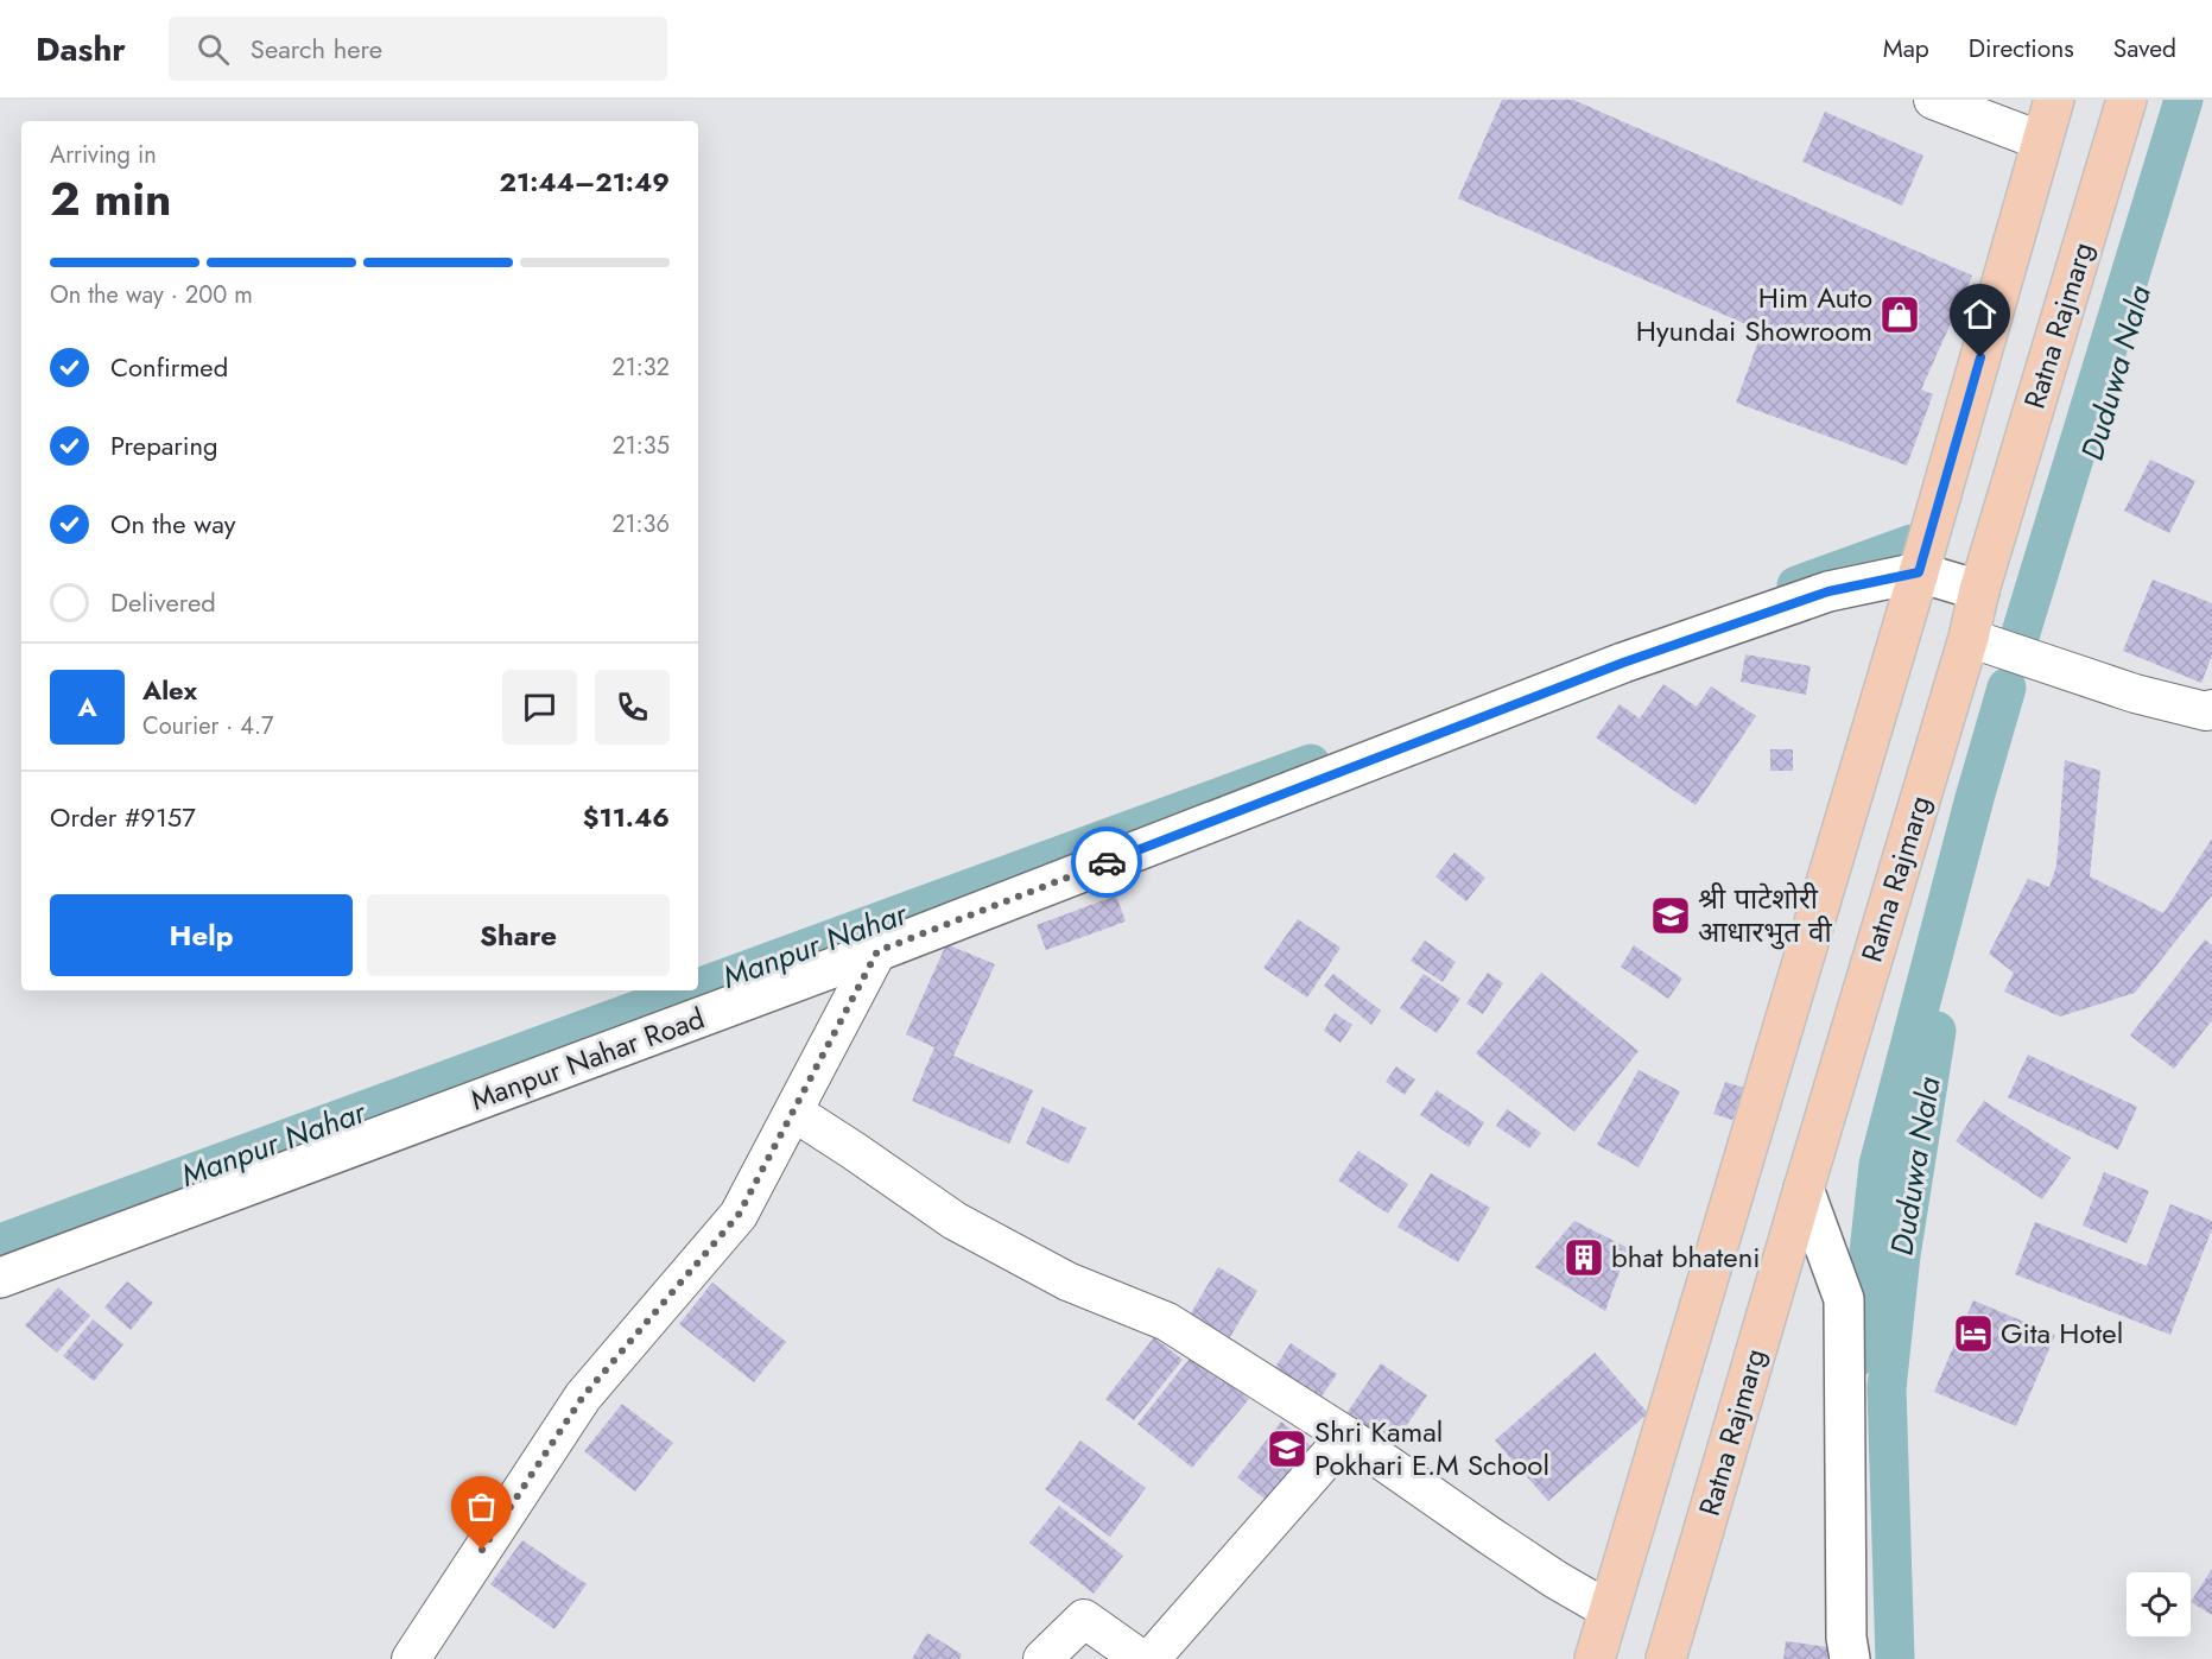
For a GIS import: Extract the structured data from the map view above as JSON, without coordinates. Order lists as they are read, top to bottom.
{
  "streets": {
    "highway": ["Ratna Rajmarg"],
    "street": ["Manpur Nahar Road"]
  },
  "crossings": [
    ["Ratna Rajmarg", "Manpur Nahar Road"]
  ],
  "water": ["Duduwa Nala", "Manpur Nahar"],
  "places": {
    "shop": ["Him Auto Hyundai Showroom"],
    "school or university": ["श्री पाटेशोरी आधारभुत वी", "Shri Kamal Pokhari E.M School"],
    "building": ["bhat bhateni"],
    "hotel": ["Gita Hotel"]
  },
  "page": {
    "header": "Dashr",
    "search": "Search here",
    "nav": ["Map", "Directions", "Saved"],
    "heading": ["2 min", "Arriving in", "21:44–21:49"],
    "panel": [
      "Alex",
      "Courier · 4.7",
      "Order #9157",
      "$11.46"
    ],
    "bar": "On the way · 200 m",
    "list": [
      ["Confirmed", "21:32"],
      ["Preparing", "21:35"],
      ["On the way", "21:36"],
      "Delivered"
    ],
    "round": "A",
    "buttons": ["Help", "Share"]
  }
}
